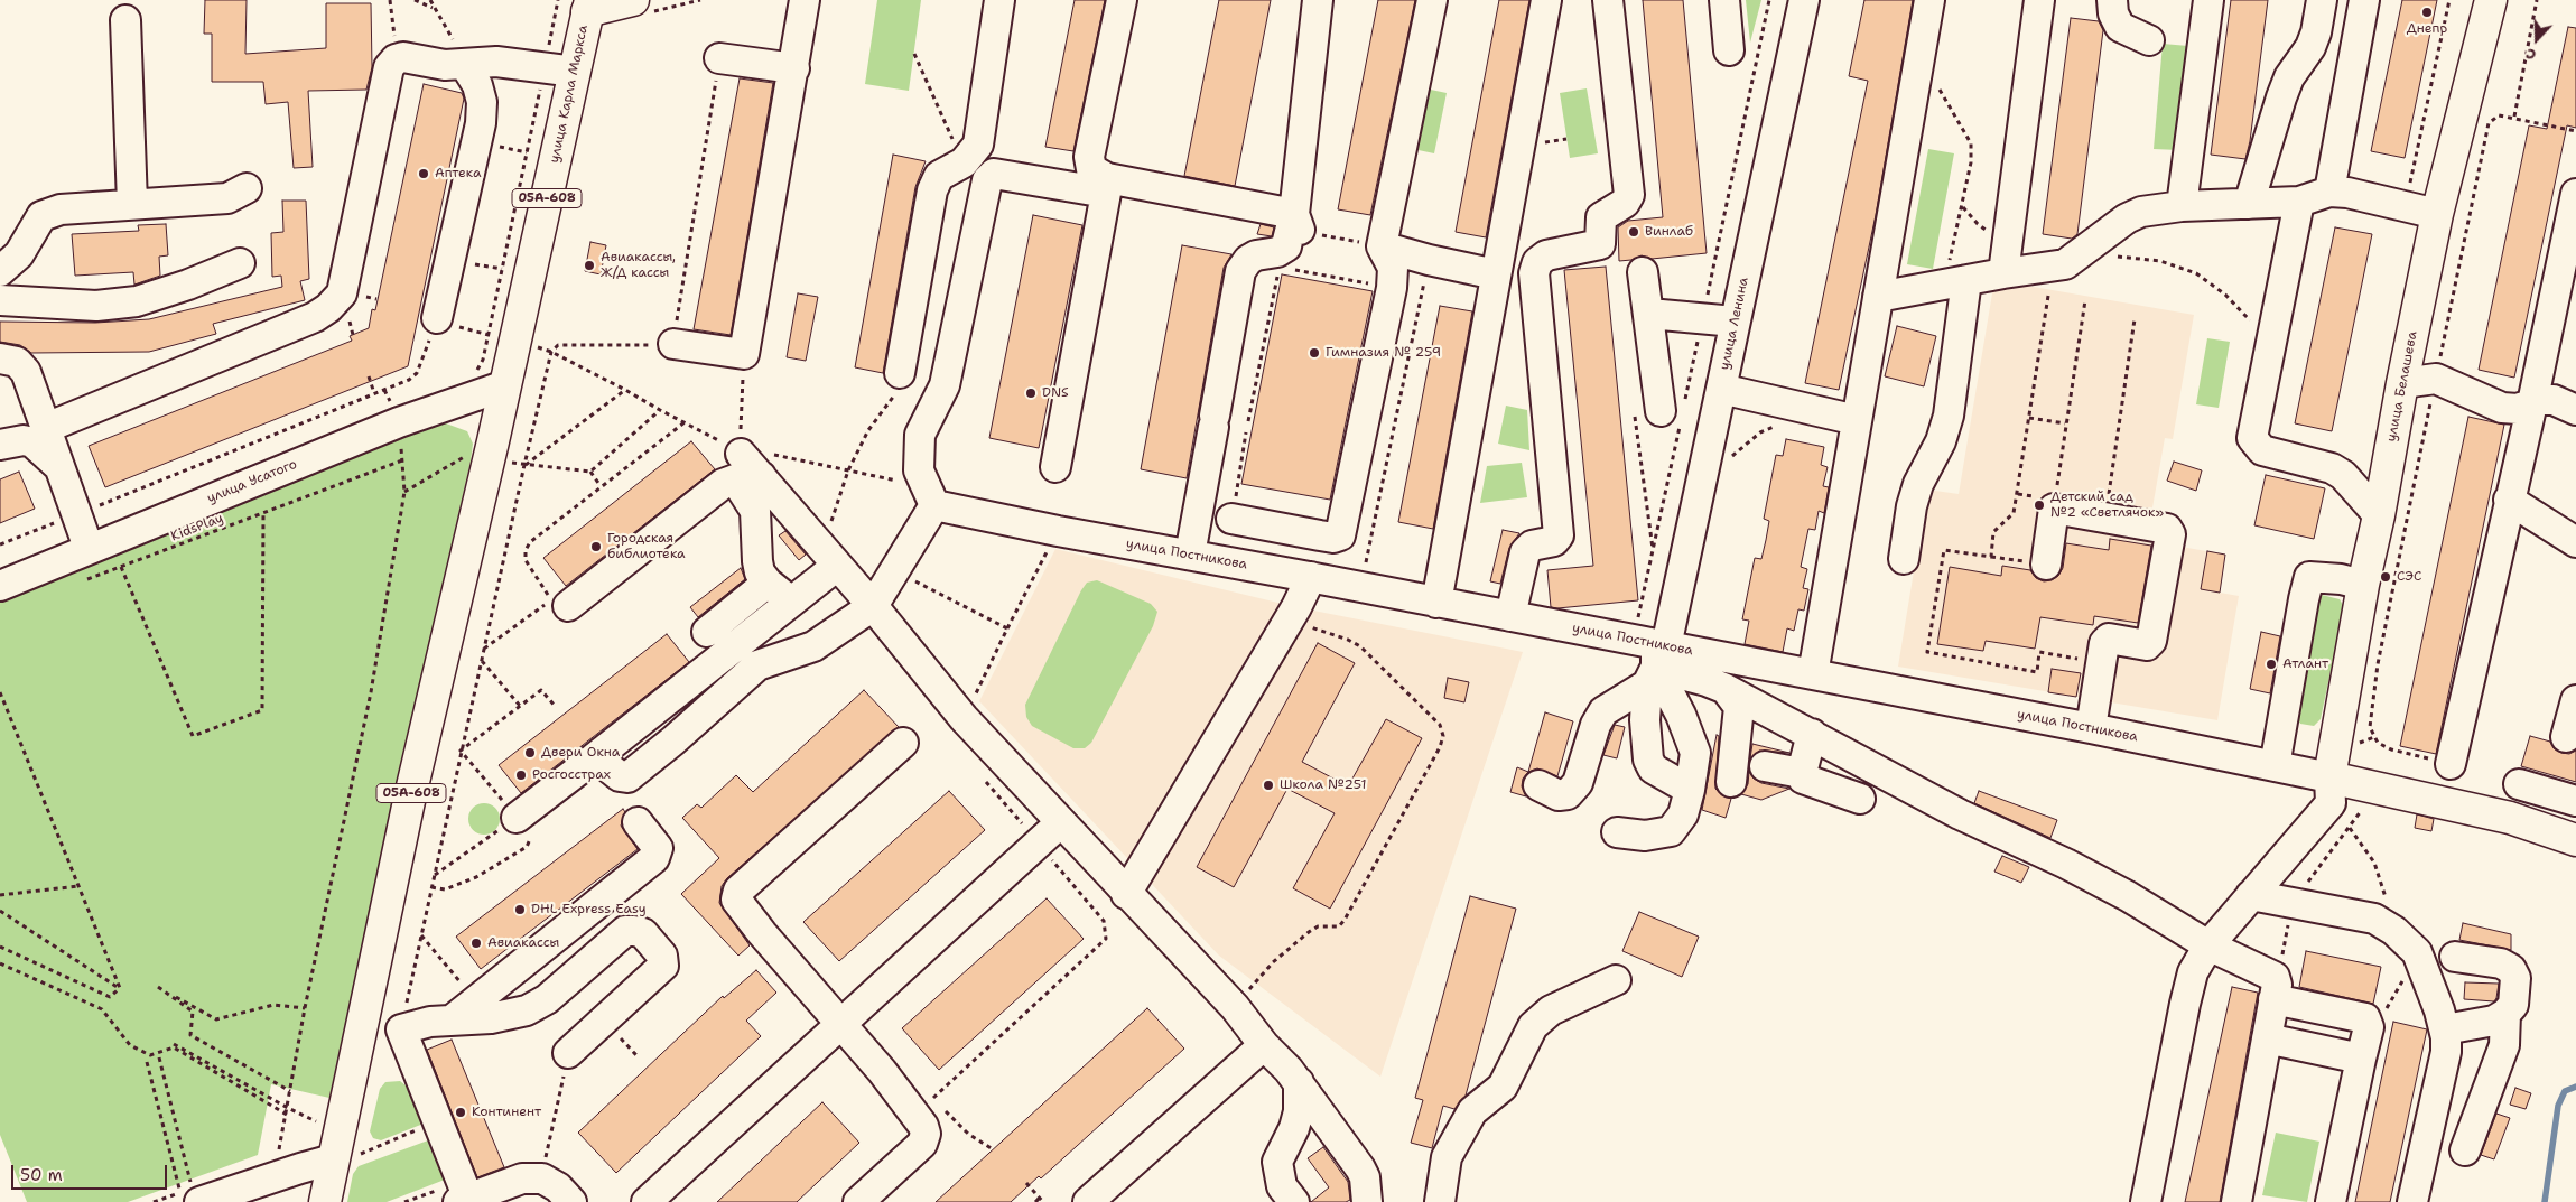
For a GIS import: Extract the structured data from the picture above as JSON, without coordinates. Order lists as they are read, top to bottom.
{
  "streets": {
    "main road": ["улица Карла Маркса", "05А-608", "улица Белашева"],
    "street": ["улица Ленина", "улица Усатого", "улица Постникова"],
    "path": ["KidsPlay"]
  },
  "crossings": [
    ["улица Карла Маркса", "05А-608"],
    ["улица Карла Маркса", "улица Усатого"],
    ["05А-608", "улица Усатого"],
    ["улица Ленина", "улица Постникова"],
    ["улица Белашева", "улица Постникова"]
  ],
  "places": [
    "Днепр",
    "Аптека",
    "Винлаб",
    "Авиакассы, Ж/Д кассы",
    "Гимназия № 259",
    "DNS",
    "Детский сад №2 «Светлячок»",
    "Городская библиотека",
    "СЭС",
    "Атлант",
    "Двери Окна",
    "Росгосстрах",
    "Школа №251",
    "DHL Express Easy",
    "Авиакассы",
    "Континент"
  ],
  "scale_bar": "50 m",
  "north": "bottom"
}
